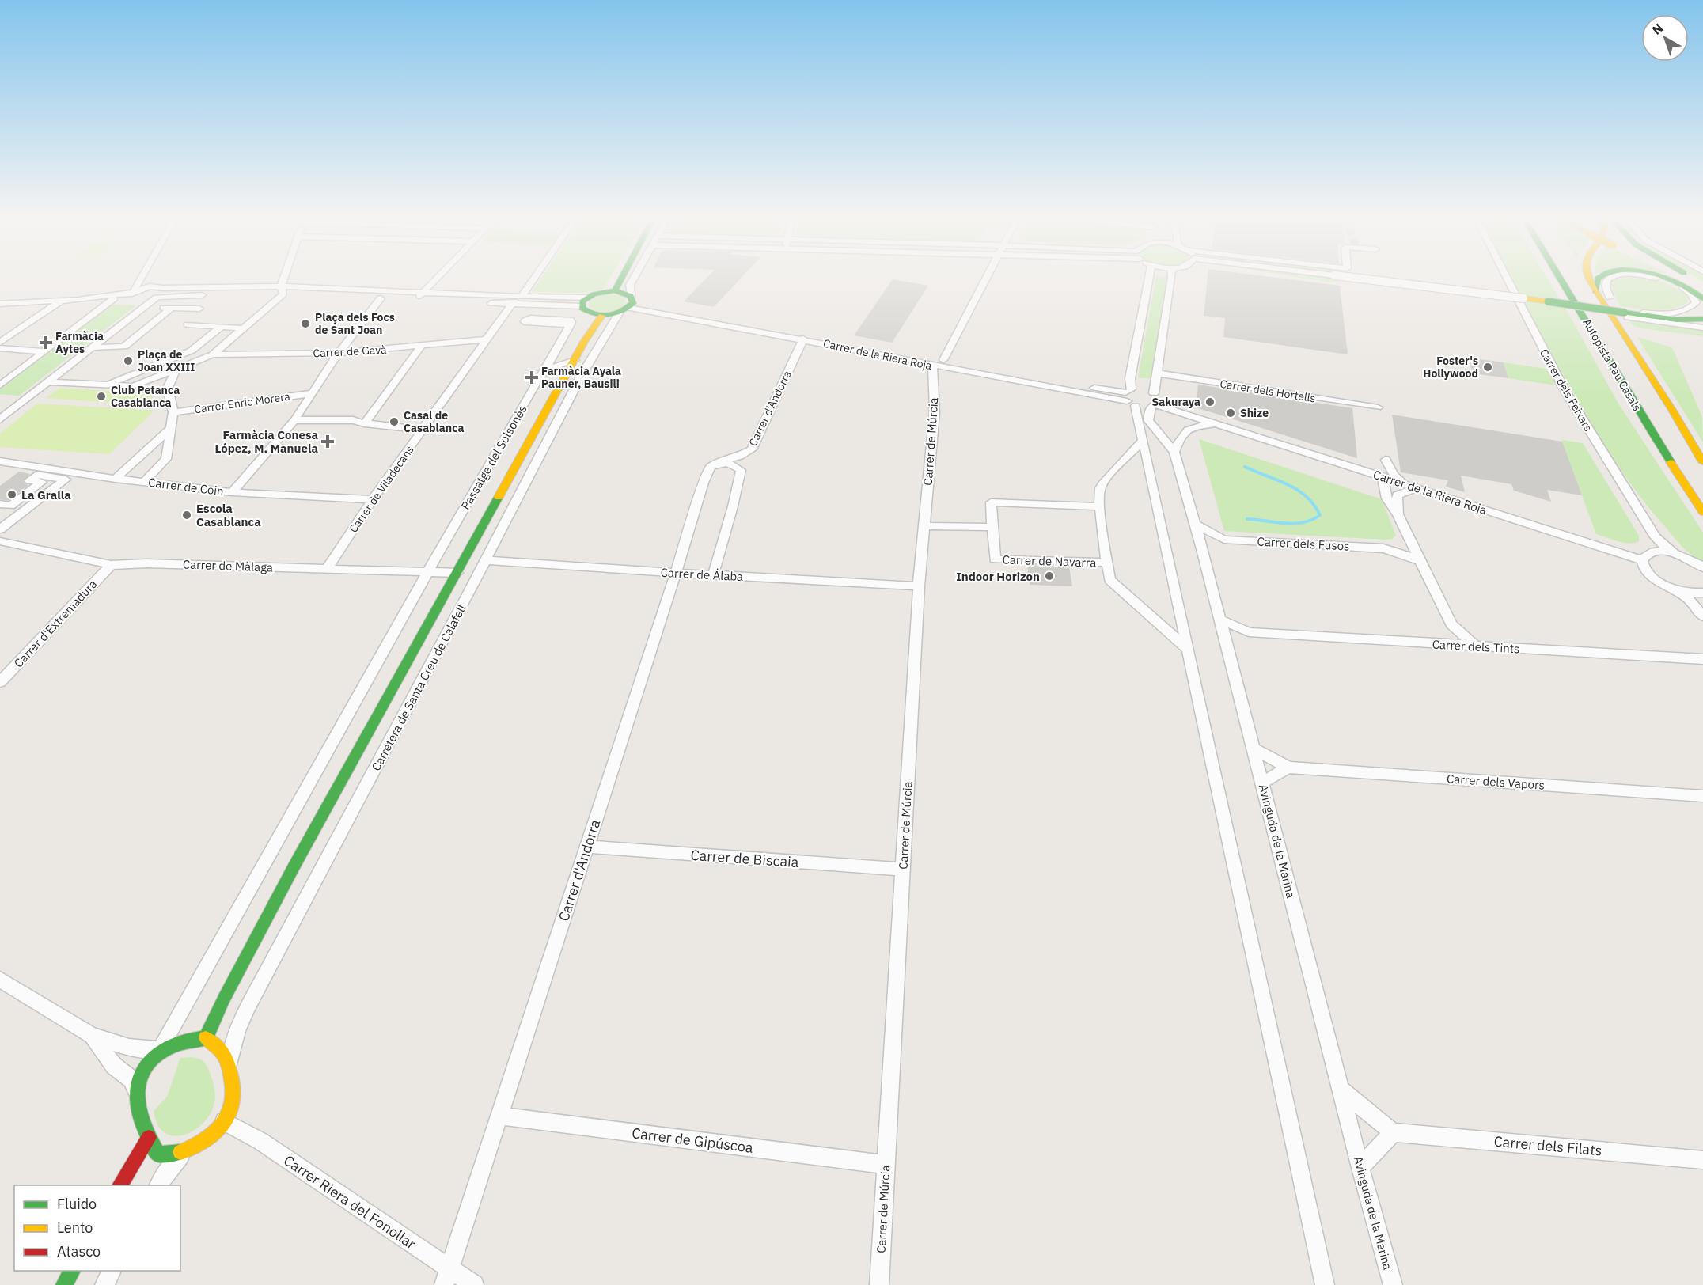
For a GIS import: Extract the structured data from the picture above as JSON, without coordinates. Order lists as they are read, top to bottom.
{
  "streets": {
    "main road": ["Autopista Pau Casals", "Carretera de Santa Creu de Calafell"],
    "street": [
      "Carrer de Gavà",
      "Carrer de la Riera Roja",
      "Carrer dels Feixars",
      "Carrer dels Hortells",
      "Carrer Enric Morera",
      "Carrer d'Andorra",
      "Carrer de Múrcia",
      "Passatge del Solsonès",
      "Carrer de Coin",
      "Carrer de Viladecans",
      "Carrer dels Fusos",
      "Carrer de Navarra",
      "Carrer de Màlaga",
      "Carrer de Álaba",
      "Carrer d'Extremadura",
      "Carrer dels Tints",
      "Carrer dels Vapors",
      "Avinguda de la Marina",
      "Carrer de Biscaia",
      "Carrer de Gipúscoa",
      "Carrer dels Filats",
      "Carrer Riera del Fonollar"
    ]
  },
  "crossings": [
    ["Carrer de Gavà", "Carrer de Viladecans"],
    ["Carrer de la Riera Roja", "Carrer d'Andorra"],
    ["Carrer de la Riera Roja", "Carrer de Múrcia"],
    ["Carrer de la Riera Roja", "Carretera de Santa Creu de Calafell"],
    ["Carrer de la Riera Roja", "Avinguda de la Marina"],
    ["Carrer d'Andorra", "Carrer de Álaba"],
    ["Carrer d'Andorra", "Carrer de Biscaia"],
    ["Carrer d'Andorra", "Carrer de Gipúscoa"],
    ["Carrer d'Andorra", "Carrer Riera del Fonollar"],
    ["Carrer de Múrcia", "Carrer de Álaba"],
    ["Carrer de Múrcia", "Carrer de Biscaia"],
    ["Carrer de Múrcia", "Carrer de Gipúscoa"],
    ["Passatge del Solsonès", "Carrer de Màlaga"],
    ["Passatge del Solsonès", "Carretera de Santa Creu de Calafell"],
    ["Passatge del Solsonès", "Carrer Riera del Fonollar"],
    ["Carrer de Coin", "Carrer de Viladecans"],
    ["Carrer de Viladecans", "Carrer de Màlaga"],
    ["Carrer dels Fusos", "Avinguda de la Marina"],
    ["Carrer de Màlaga", "Carrer d'Extremadura"],
    ["Carrer de Màlaga", "Carretera de Santa Creu de Calafell"],
    ["Carrer de Álaba", "Carretera de Santa Creu de Calafell"],
    ["Carrer dels Tints", "Avinguda de la Marina"],
    ["Carretera de Santa Creu de Calafell", "Carrer Riera del Fonollar"],
    ["Carrer dels Vapors", "Avinguda de la Marina"]
  ],
  "places": {
    "other": [
      "Plaça dels Focs de Sant Joan",
      "Plaça de Joan XXIII",
      "Foster's Hollywood",
      "Club Petanca Casablanca",
      "Sakuraya",
      "Shize",
      "Casal de Casablanca",
      "La Gralla",
      "Escola Casablanca",
      "Indoor Horizon"
    ],
    "health": ["Farmàcia Aytes", "Farmàcia Ayala Pauner, Bausili", "Farmàcia Conesa López, M. Manuela"]
  },
  "legend": ["Fluido", "Lento", "Atasco"],
  "north": "top left"
}
